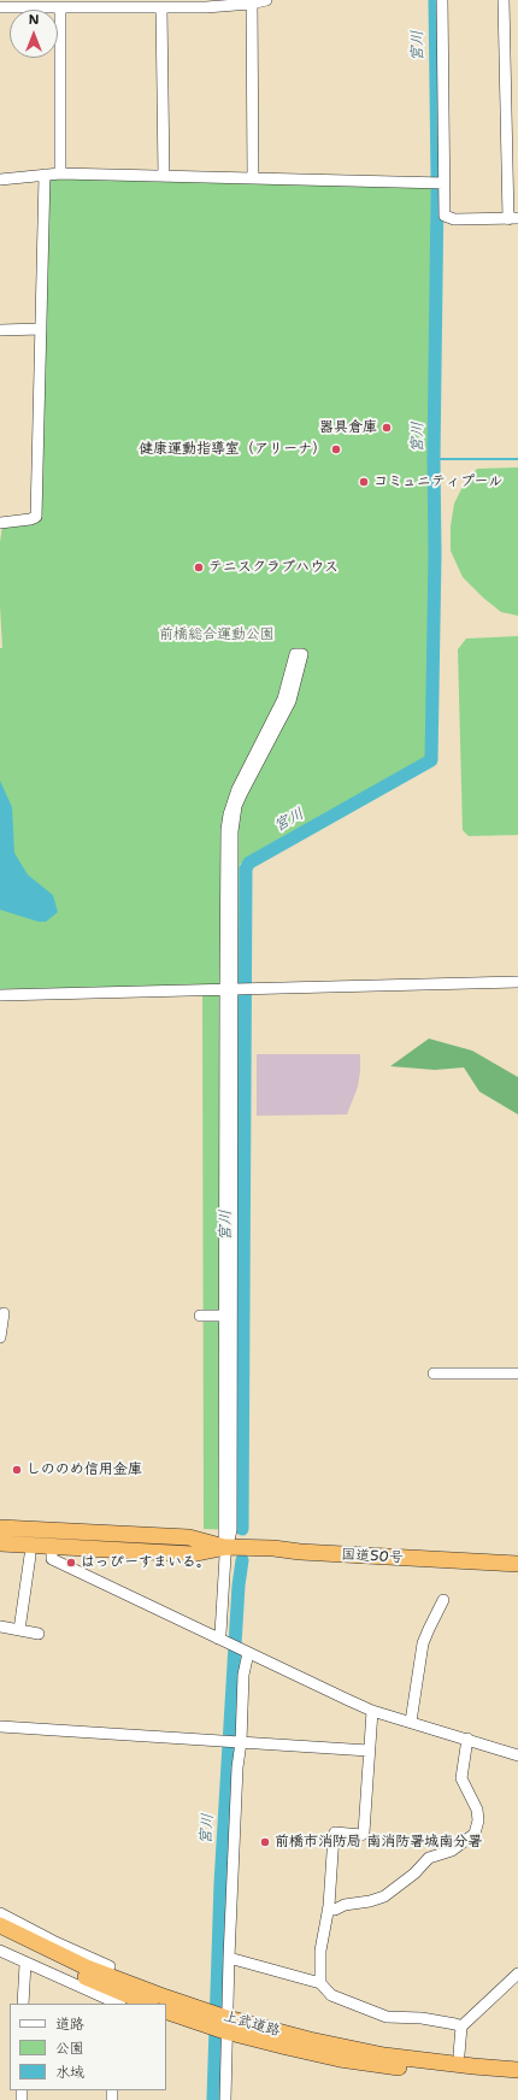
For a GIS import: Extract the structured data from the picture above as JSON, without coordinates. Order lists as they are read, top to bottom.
{
  "streets": {
    "highway": ["国道50号", "上武道路"]
  },
  "water": ["宮川"],
  "parks": ["前橋総合運動公園"],
  "places": [
    "器具倉庫",
    "健康運動指導室（アリーナ）",
    "コミュニティプール",
    "テニスクラブハウス",
    "しののめ信用金庫",
    "はっぴーすまいる。",
    "前橋市消防局 南消防署城南分署"
  ],
  "legend": ["道路", "公園", "水域"],
  "north": "top"
}
